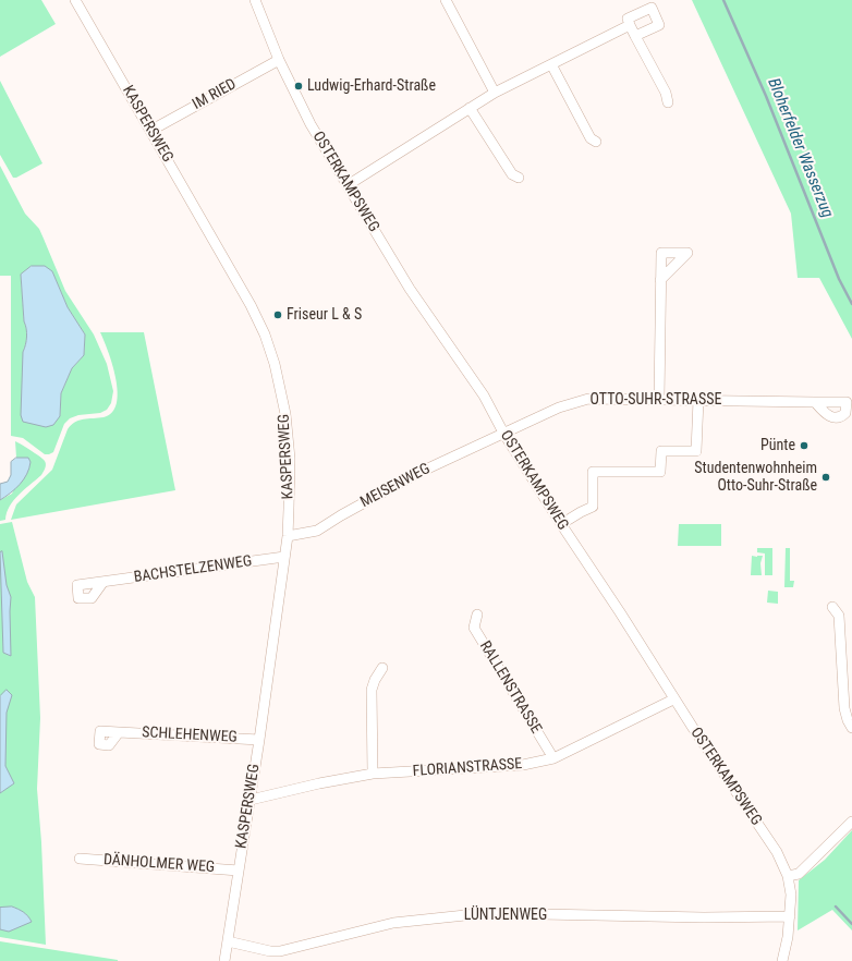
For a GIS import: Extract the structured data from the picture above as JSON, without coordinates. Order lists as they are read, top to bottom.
{
  "streets": {
    "street": [
      "IM RIED",
      "KASPERSWEG",
      "OSTERKAMPSWEG",
      "OTTO-SUHR-STRASSE",
      "MEISENWEG",
      "BACHSTELZENWEG",
      "RALLENSTRASSE",
      "SCHLEHENWEG",
      "FLORIANSTRASSE",
      "DÄNHOLMER WEG",
      "LÜNTJENWEG"
    ]
  },
  "crossings": [
    ["IM RIED", "KASPERSWEG"],
    ["IM RIED", "OSTERKAMPSWEG"],
    ["KASPERSWEG", "MEISENWEG"],
    ["KASPERSWEG", "BACHSTELZENWEG"],
    ["KASPERSWEG", "SCHLEHENWEG"],
    ["KASPERSWEG", "FLORIANSTRASSE"],
    ["KASPERSWEG", "DÄNHOLMER WEG"],
    ["KASPERSWEG", "LÜNTJENWEG"],
    ["OSTERKAMPSWEG", "OTTO-SUHR-STRASSE"],
    ["OSTERKAMPSWEG", "MEISENWEG"],
    ["OSTERKAMPSWEG", "FLORIANSTRASSE"],
    ["OSTERKAMPSWEG", "LÜNTJENWEG"],
    ["OTTO-SUHR-STRASSE", "MEISENWEG"],
    ["RALLENSTRASSE", "FLORIANSTRASSE"]
  ],
  "water": ["Bloherfelder Wasserzug"],
  "places": [
    "Ludwig-Erhard-Straße",
    "Friseur L & S",
    "Pünte",
    "Studentenwohnheim Otto-Suhr-Straße"
  ]
}
